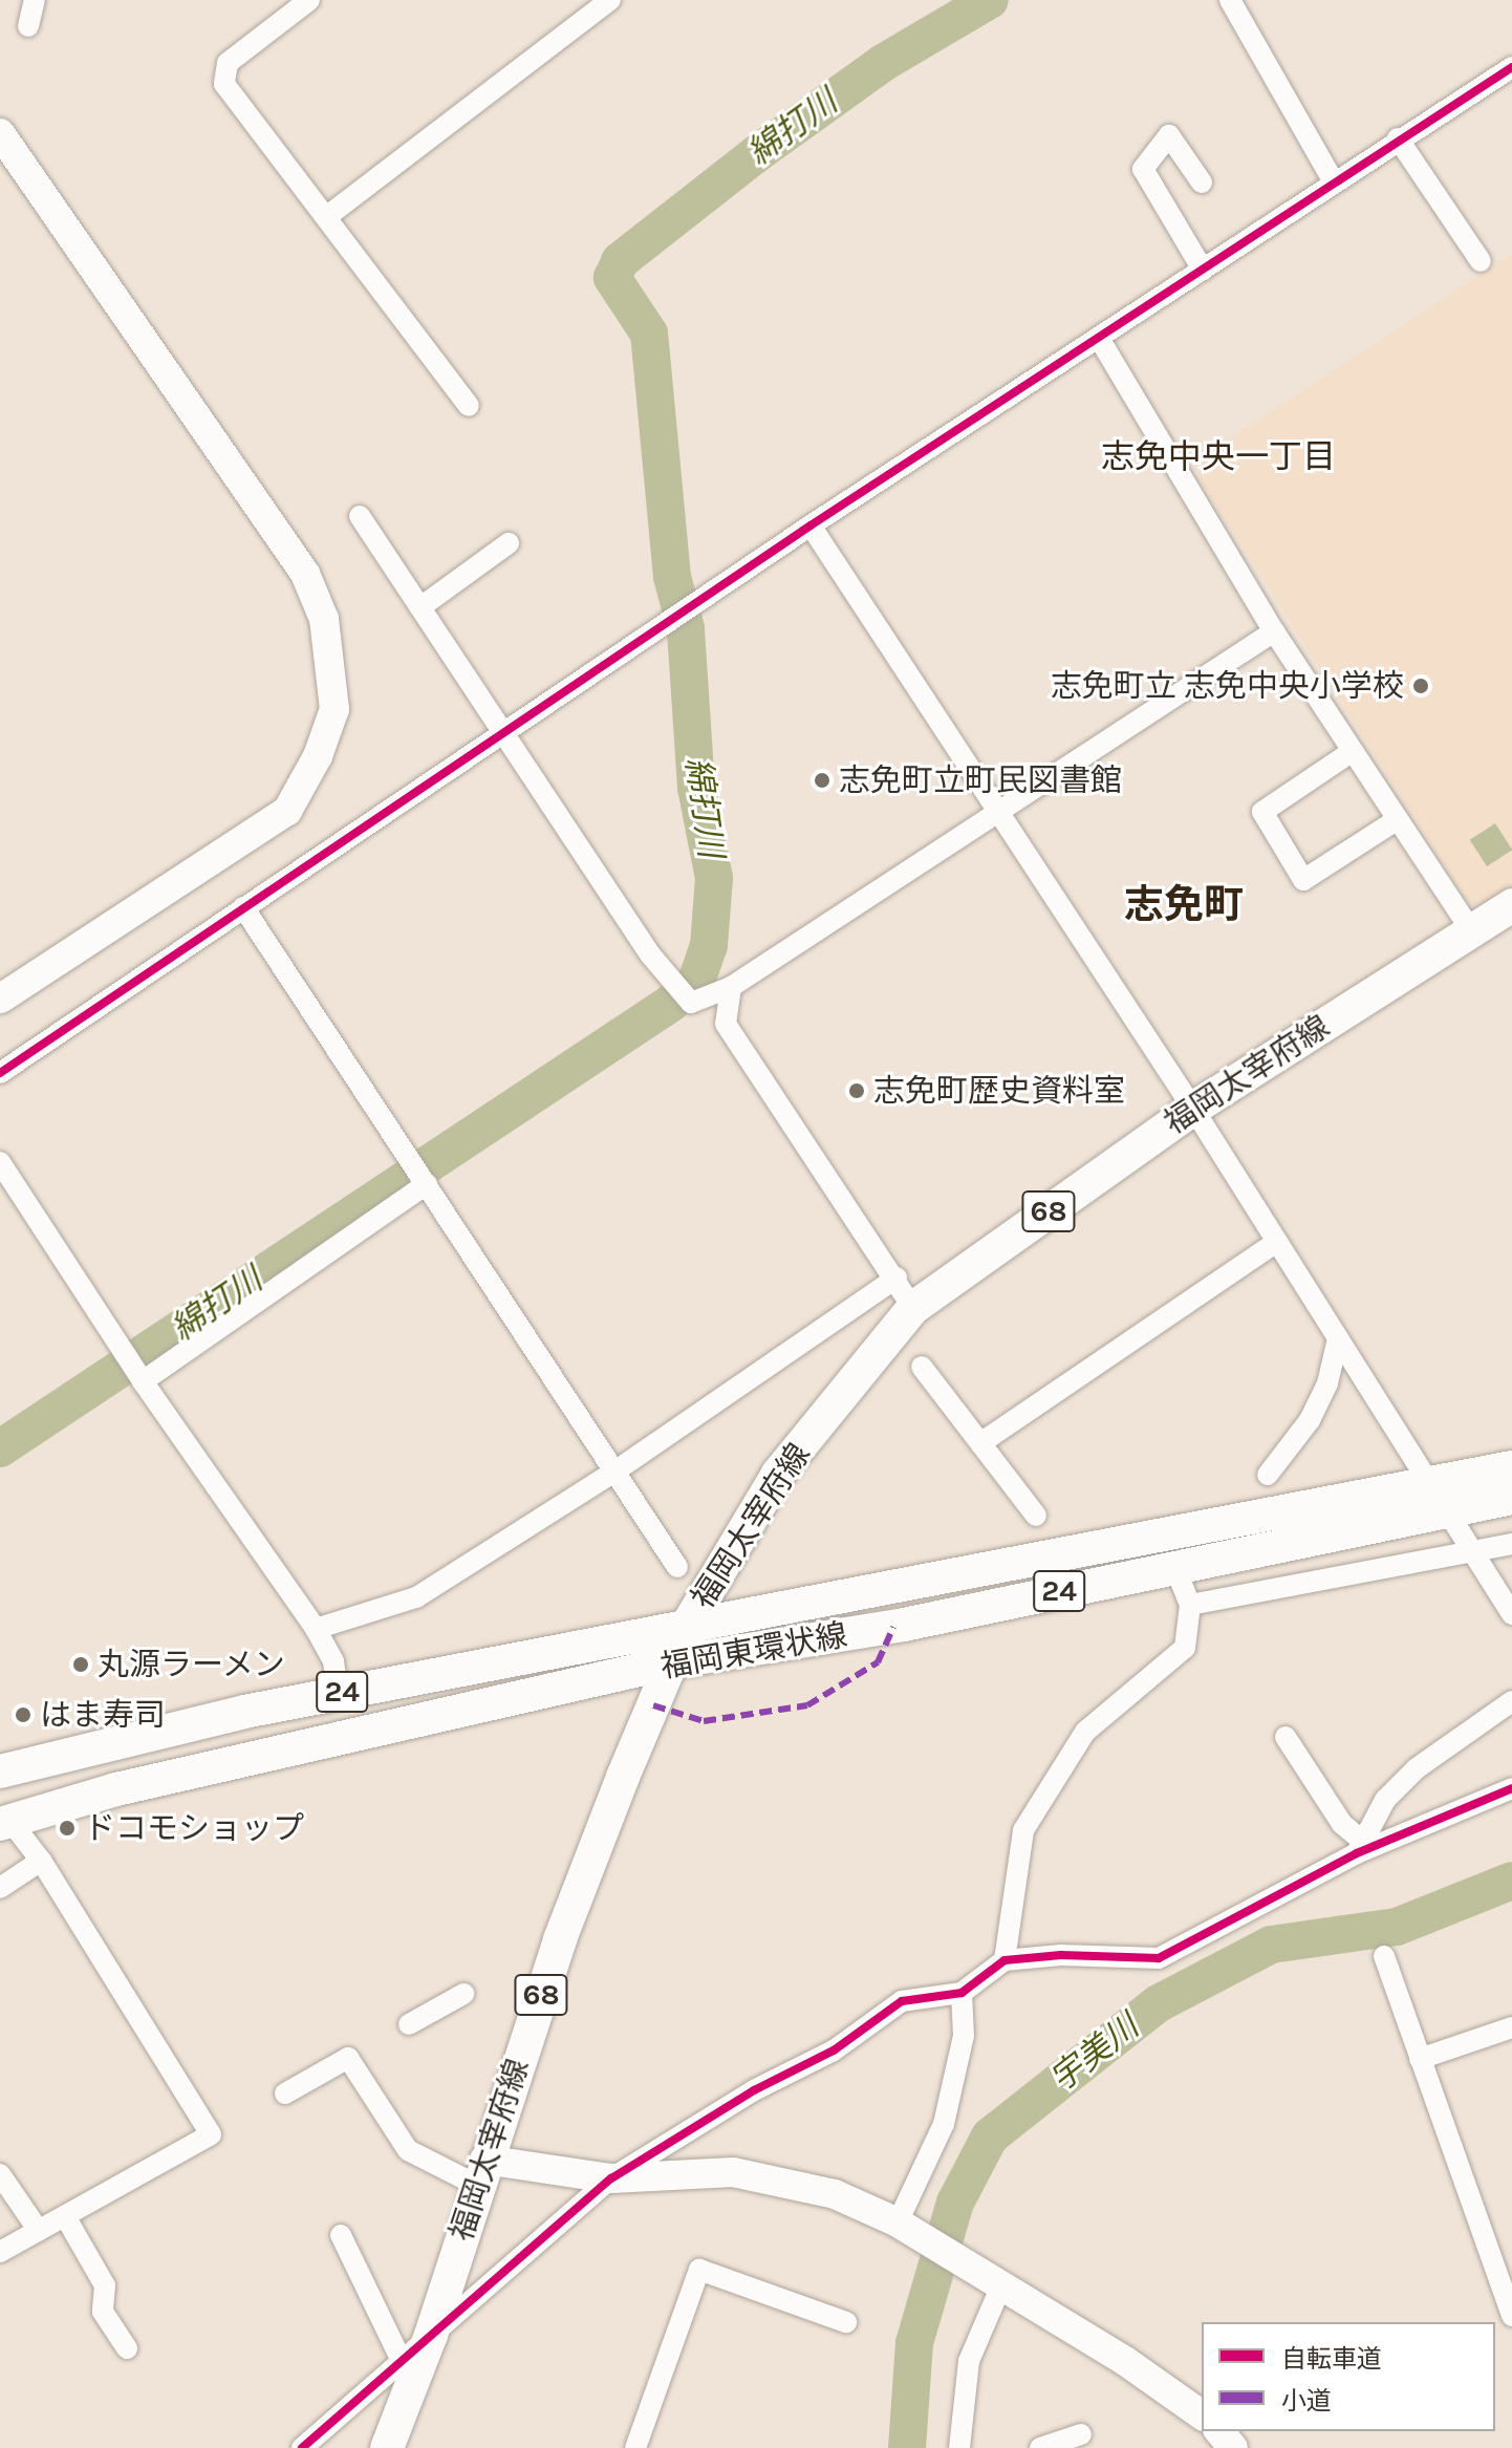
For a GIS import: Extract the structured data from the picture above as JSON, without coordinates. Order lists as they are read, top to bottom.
{
  "streets": {
    "main road": [
      "福岡太宰府線",
      "68",
      "24",
      "福岡東環状線"
    ]
  },
  "crossings": [
    ["福岡太宰府線", "福岡東環状線"]
  ],
  "districts": ["志免中央一丁目", "志免町"],
  "water": ["綿打川", "宇美川"],
  "places": [
    "志免町立 志免中央小学校",
    "志免町立町民図書館",
    "志免町歴史資料室",
    "丸源ラーメン",
    "はま寿司",
    "ドコモショップ"
  ],
  "legend": ["自転車道", "小道"]
}
